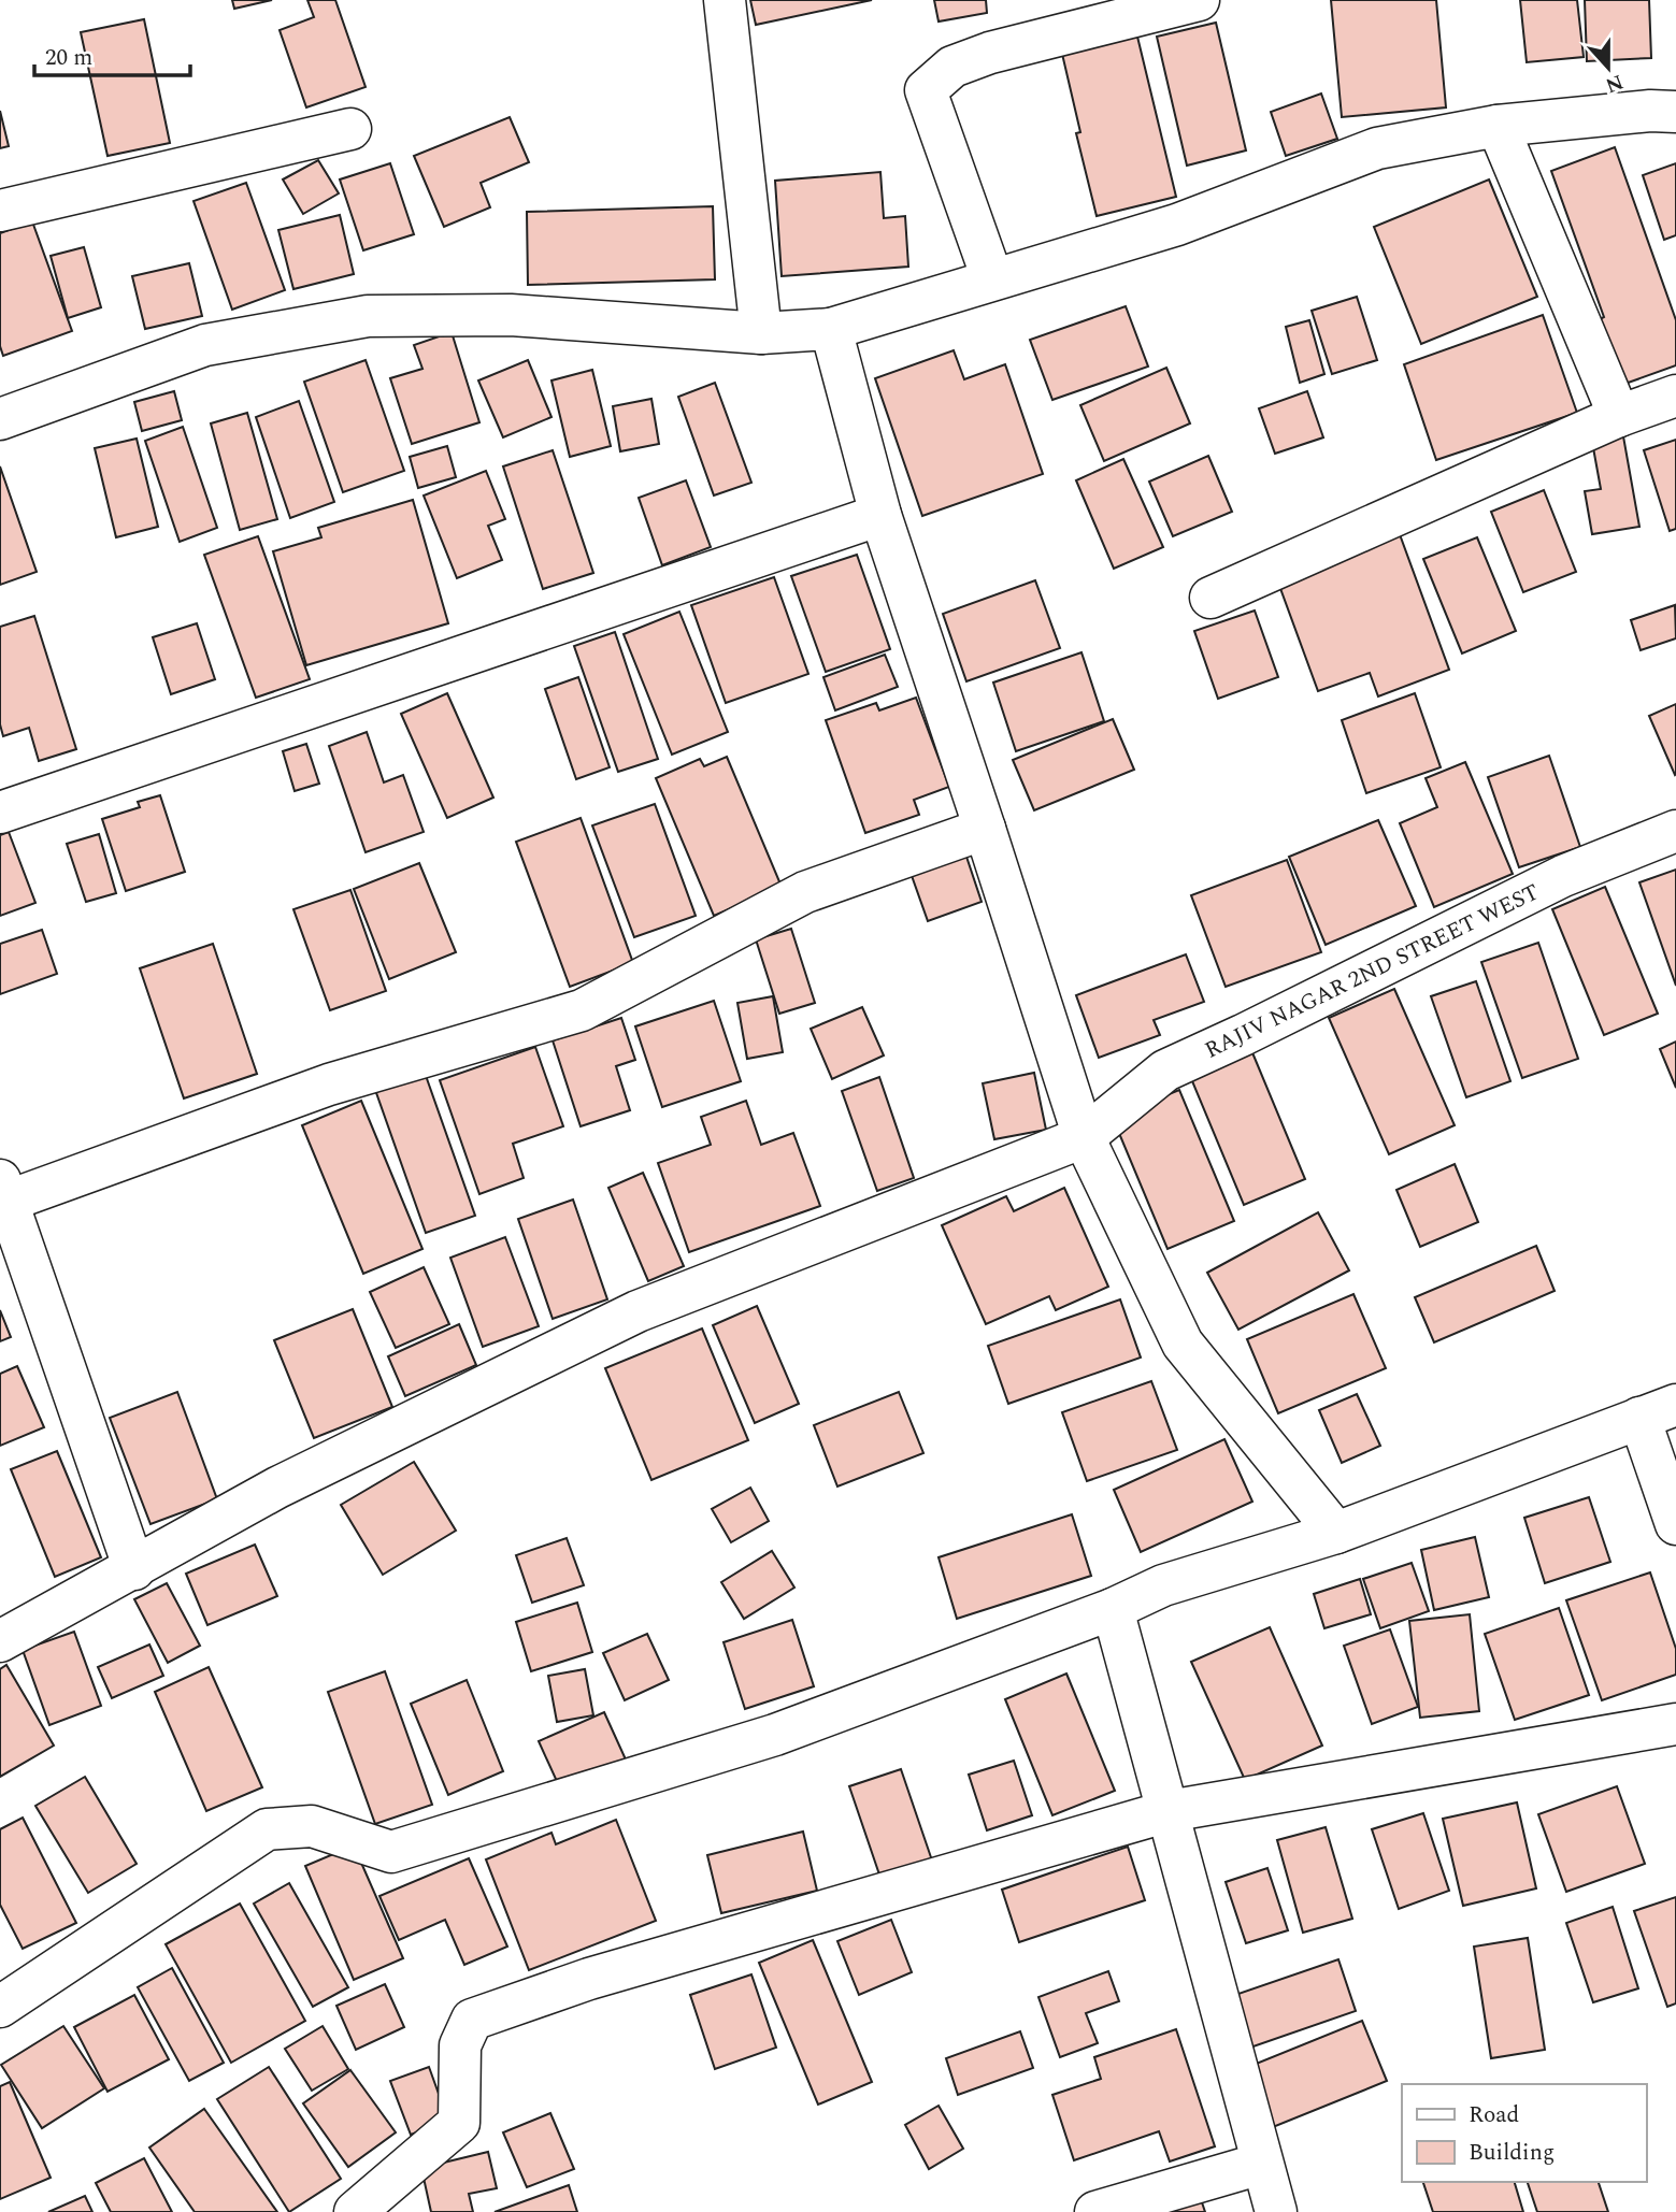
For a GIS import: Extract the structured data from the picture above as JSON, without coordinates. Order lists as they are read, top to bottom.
{
  "streets": {
    "street": ["RAJIV NAGAR 2ND STREET WEST"]
  },
  "legend": ["Road", "Building"],
  "scale_bar": "20 m",
  "north": "bottom"
}
